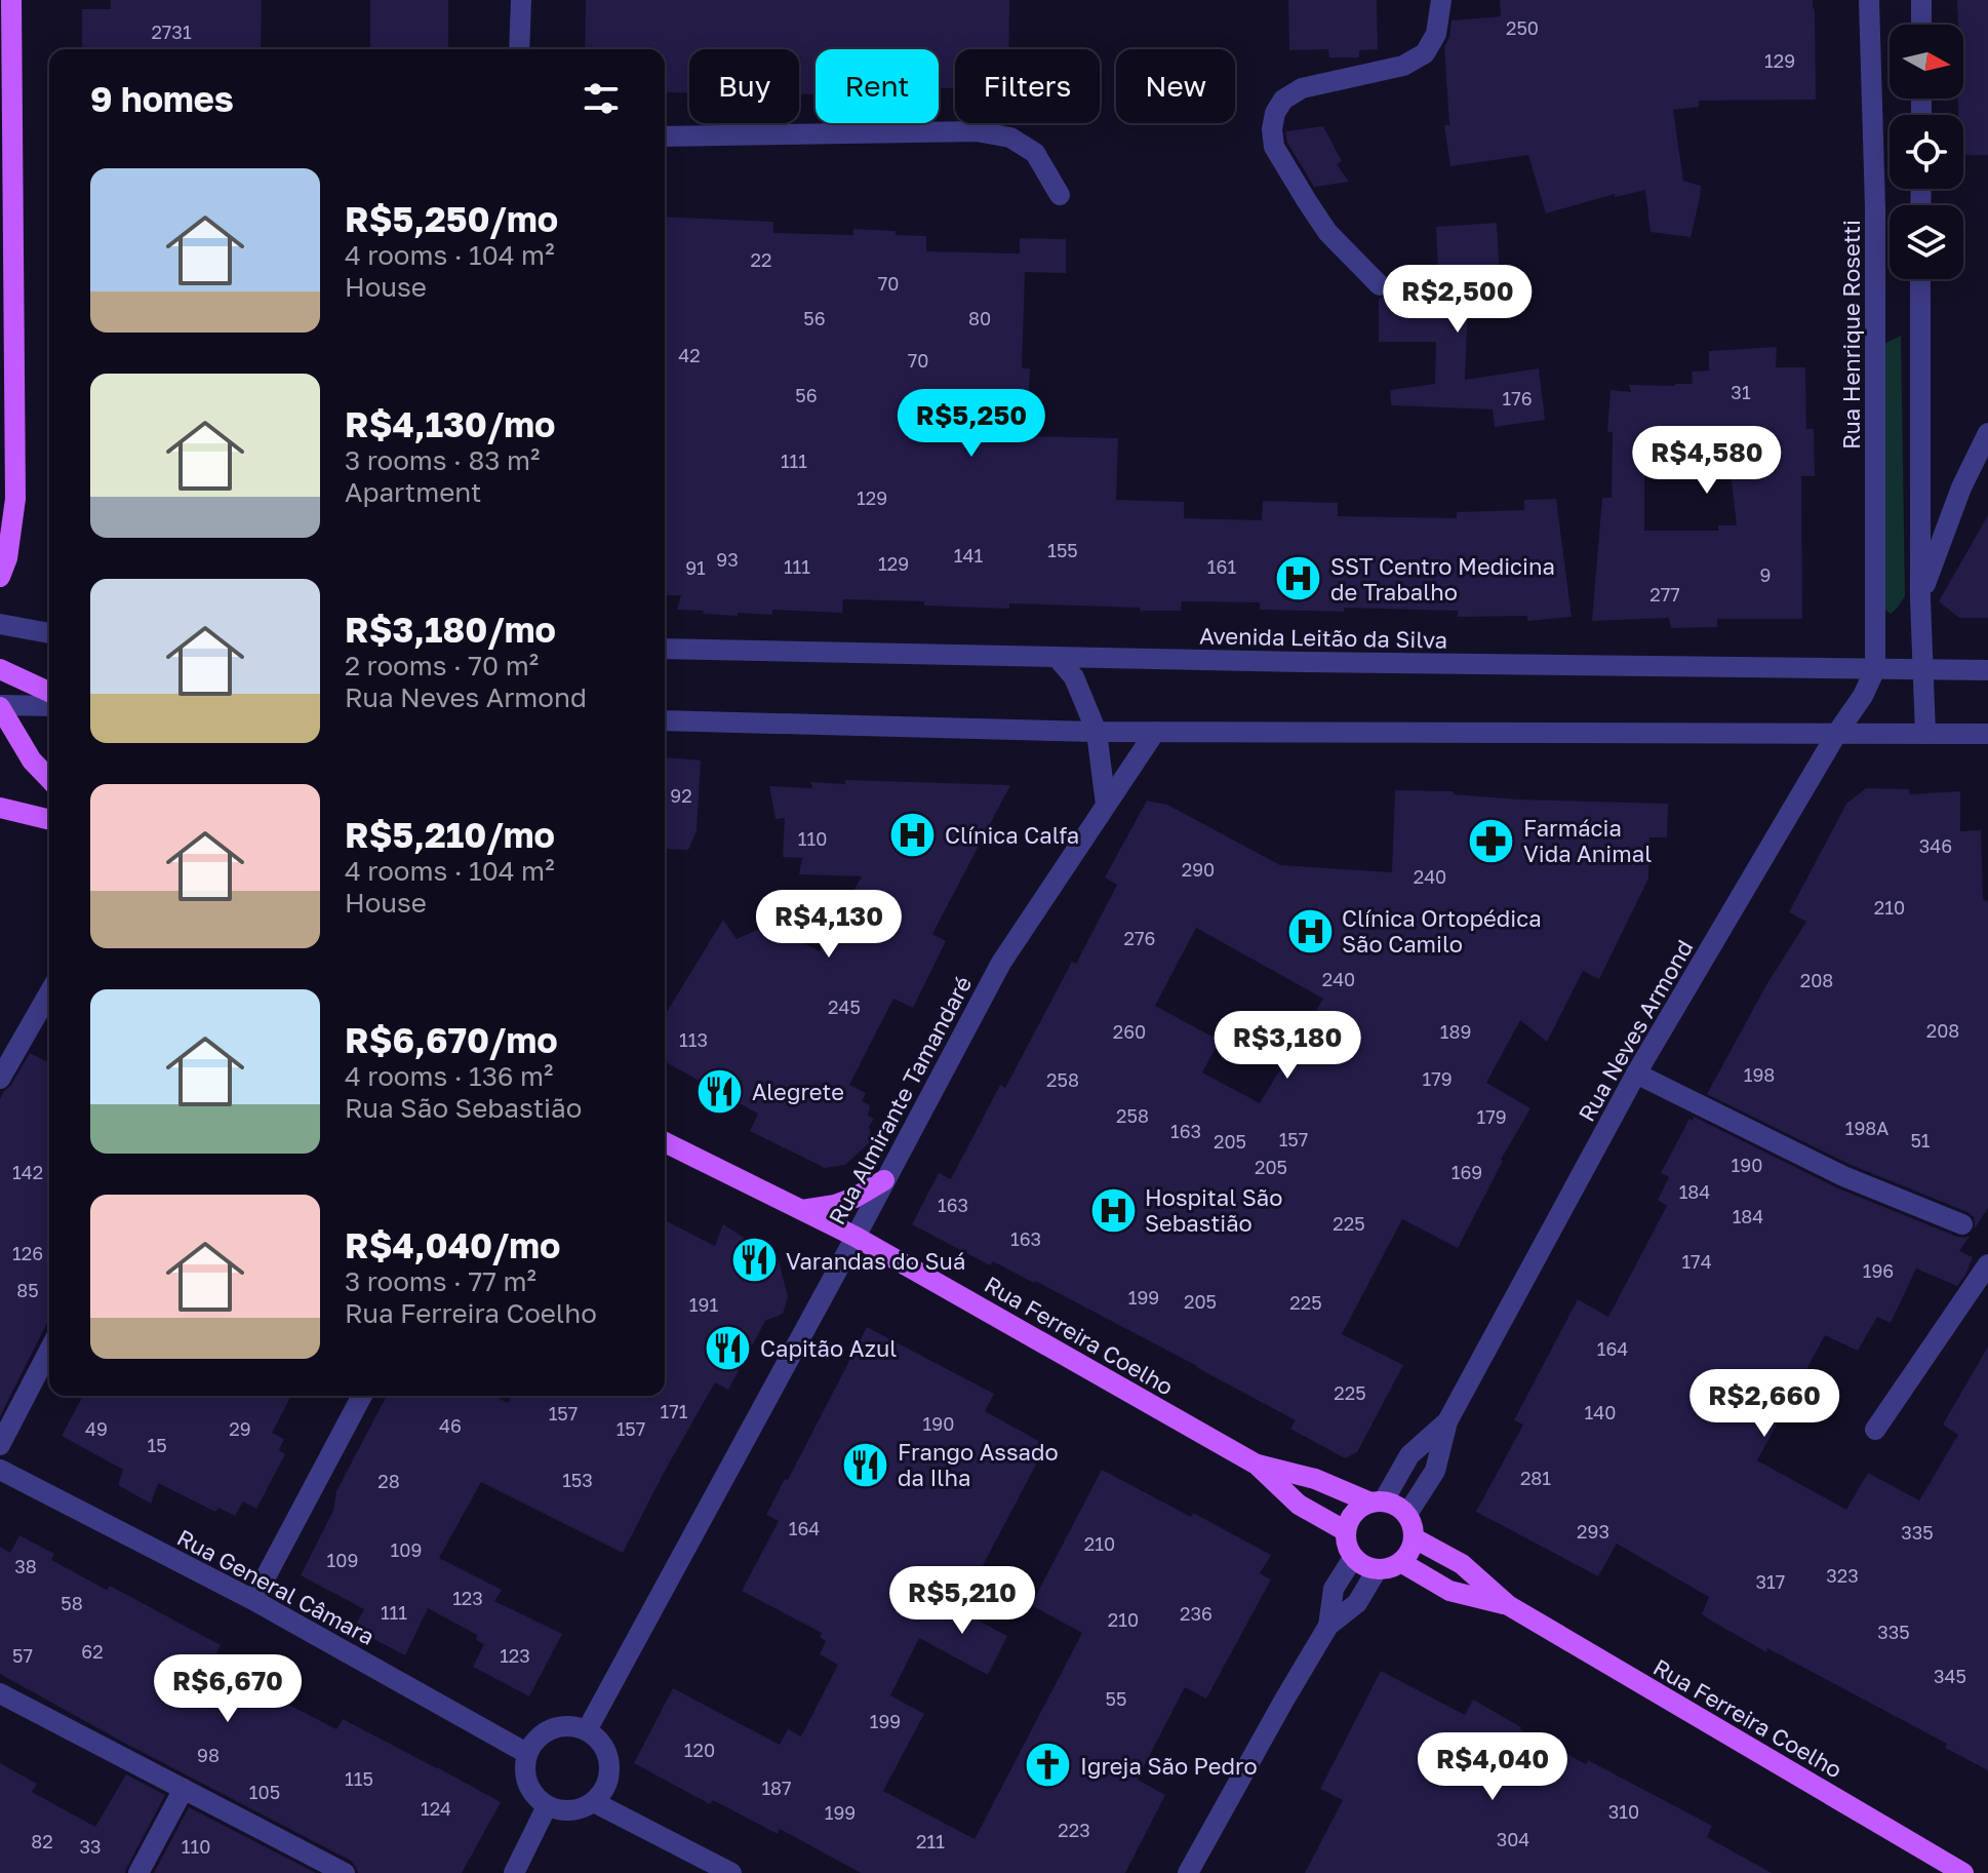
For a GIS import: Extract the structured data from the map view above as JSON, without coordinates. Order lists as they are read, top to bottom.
{
  "streets": {
    "main road": ["Rua Ferreira Coelho"],
    "street": [
      "Rua Henrique Rosetti",
      "Avenida Leitão da Silva",
      "Rua Neves Armond",
      "Rua Almirante Tamandaré",
      "Rua General Câmara"
    ]
  },
  "crossings": [
    ["Rua Henrique Rosetti", "Avenida Leitão da Silva"],
    ["Rua Henrique Rosetti", "Rua Neves Armond"],
    ["Avenida Leitão da Silva", "Rua Neves Armond"],
    ["Rua Neves Armond", "Rua Ferreira Coelho"],
    ["Rua Almirante Tamandaré", "Rua Ferreira Coelho"],
    ["Rua Almirante Tamandaré", "Rua General Câmara"]
  ],
  "places": {
    "hospital": [
      "SST Centro Medicina de Trabalho",
      "Clínica Calfa",
      "Clínica Ortopédica São Camilo",
      "Hospital São Sebastião"
    ],
    "pharmacy": ["Farmácia Vida Animal"],
    "restaurant": [
      "Alegrete",
      "Varandas do Suá",
      "Capitão Azul",
      "Frango Assado da Ilha"
    ],
    "church": ["Igreja São Pedro"]
  },
  "house_numbers": [
    "250",
    "2731",
    "129",
    "22",
    "70",
    "56",
    "80",
    "42",
    "70",
    "31",
    "56",
    "176",
    "111",
    "129",
    "155",
    "141",
    "93",
    "129",
    "111",
    "161",
    "91",
    "9",
    "277",
    "92",
    "110",
    "346",
    "290",
    "240",
    "210",
    "276",
    "240",
    "208",
    "245",
    "208",
    "260",
    "189",
    "113",
    "198",
    "179",
    "258",
    "258",
    "179",
    "198A",
    "163",
    "157",
    "51",
    "205",
    "190",
    "205",
    "142",
    "169",
    "184",
    "163",
    "184",
    "225",
    "163",
    "126",
    "174",
    "196",
    "85",
    "199",
    "205",
    "225",
    "191",
    "164",
    "225",
    "171",
    "140",
    "157",
    "190",
    "46",
    "49",
    "29",
    "157",
    "15",
    "281",
    "153",
    "28",
    "164",
    "293",
    "335",
    "210",
    "109",
    "109",
    "38",
    "323",
    "317",
    "123",
    "58",
    "111",
    "236",
    "210",
    "335",
    "62",
    "57",
    "123",
    "345",
    "55",
    "199",
    "120",
    "98",
    "115",
    "187",
    "105",
    "124",
    "310",
    "199",
    "223",
    "304",
    "82",
    "211",
    "33",
    "110"
  ],
  "north": "right",
  "page": {
    "chip": [
      "Buy",
      "Rent",
      "Filters",
      "New"
    ],
    "heading": "9 homes",
    "list": [
      {
        "name": "R$5,250/mo",
        "note": "4 rooms · 104 m² · House"
      },
      {
        "name": "R$4,130/mo",
        "note": "3 rooms · 83 m² · Apartment"
      },
      {
        "name": "R$3,180/mo",
        "note": "2 rooms · 70 m² · Rua Neves Armond"
      },
      {
        "name": "R$5,210/mo",
        "note": "4 rooms · 104 m² · House"
      },
      {
        "name": "R$6,670/mo",
        "note": "4 rooms · 136 m² · Rua São Sebastião"
      },
      {
        "name": "R$4,040/mo",
        "note": "3 rooms · 77 m² · Rua Ferreira Coelho"
      }
    ],
    "price": [
      "R$2,500",
      "R$5,250",
      "R$4,580",
      "R$4,130",
      "R$3,180",
      "R$2,660",
      "R$5,210",
      "R$6,670",
      "R$4,040"
    ]
  }
}
